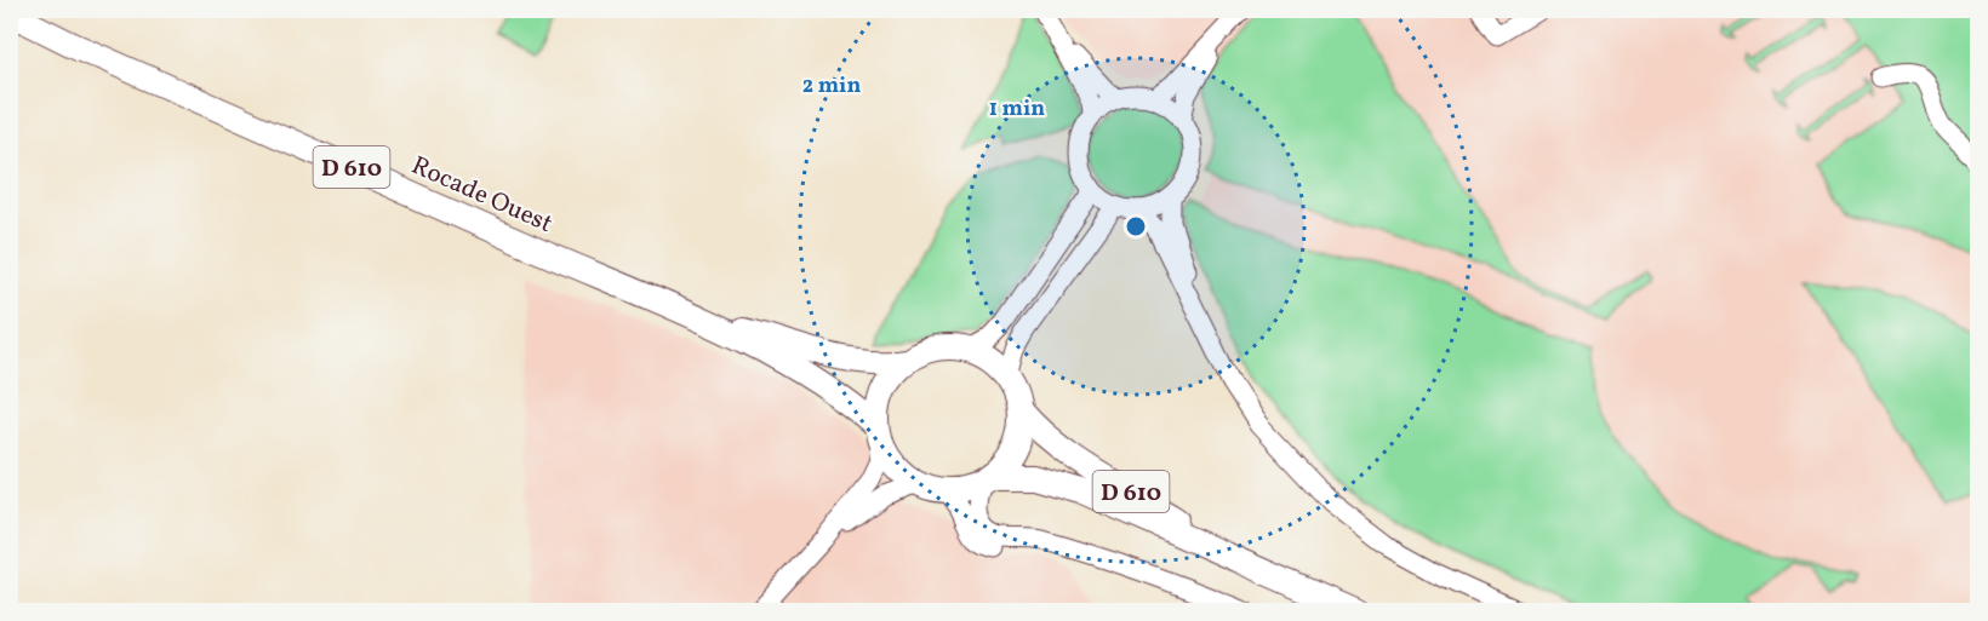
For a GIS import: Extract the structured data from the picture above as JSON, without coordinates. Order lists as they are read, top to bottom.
{
  "streets": {
    "main road": ["D 610", "Rocade Ouest"]
  },
  "crossings": [
    ["D 610", "Rocade Ouest"]
  ],
  "rings": ["2 min", "1 min"]
}
